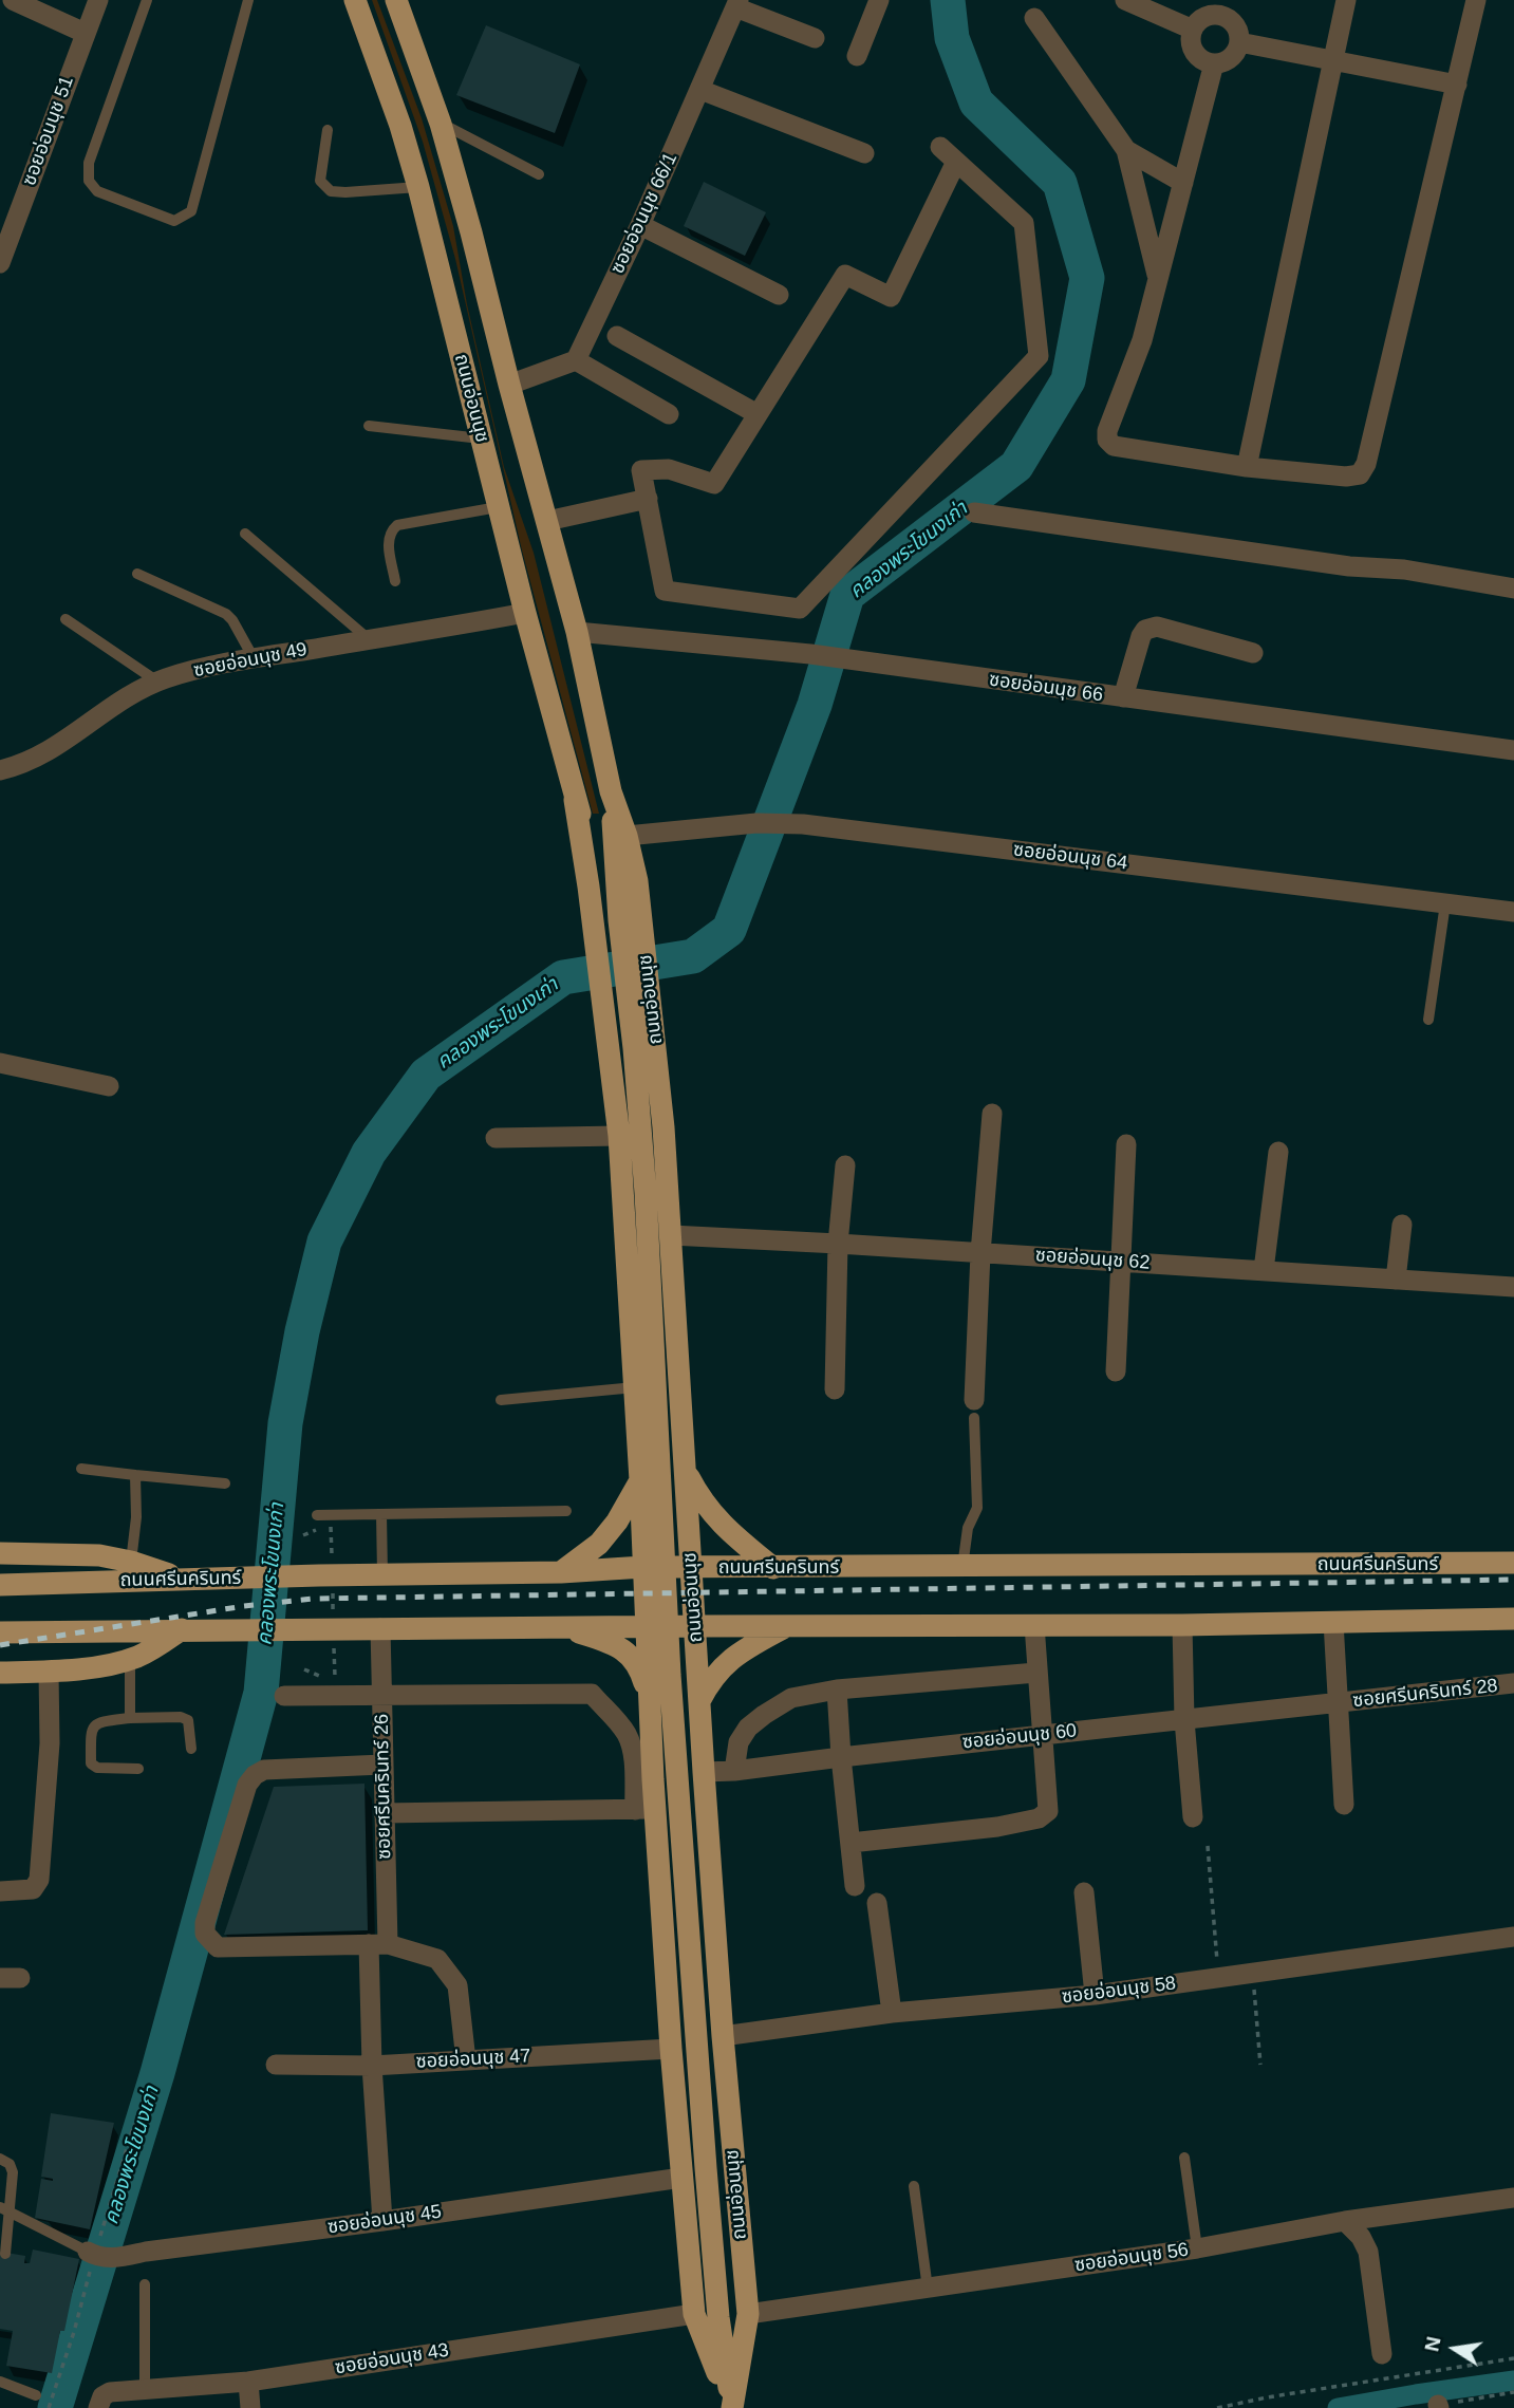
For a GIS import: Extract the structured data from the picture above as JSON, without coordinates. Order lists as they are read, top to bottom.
{
  "streets": {
    "main road": ["ถนนอ่อนนุช", "ถนนศรีนครินทร์"],
    "street": [
      "ซอยอ่อนนุช 51",
      "ซอยอ่อนนุช 66/1",
      "ซอยอ่อนนุช 49",
      "ซอยอ่อนนุช 66",
      "ซอยอ่อนนุช 64",
      "ซอยอ่อนนุช 62",
      "ซอยศรีนครินทร์ 28",
      "ซอยอ่อนนุช 60",
      "ซอยศรีนครินทร์ 26",
      "ซอยอ่อนนุช 58",
      "ซอยอ่อนนุช 47",
      "ซอยอ่อนนุช 45",
      "ซอยอ่อนนุช 56",
      "ซอยอ่อนนุช 43"
    ]
  },
  "crossings": [
    ["ถนนอ่อนนุช", "ซอยอ่อนนุช 49"],
    ["ถนนอ่อนนุช", "ซอยอ่อนนุช 66"],
    ["ถนนอ่อนนุช", "ซอยอ่อนนุช 64"],
    ["ถนนอ่อนนุช", "ซอยอ่อนนุช 62"],
    ["ถนนอ่อนนุช", "ถนนศรีนครินทร์"],
    ["ถนนอ่อนนุช", "ซอยอ่อนนุช 60"],
    ["ถนนอ่อนนุช", "ซอยอ่อนนุช 58"],
    ["ถนนอ่อนนุช", "ซอยอ่อนนุช 47"],
    ["ถนนอ่อนนุช", "ซอยอ่อนนุช 45"],
    ["ถนนอ่อนนุช", "ซอยอ่อนนุช 56"],
    ["ถนนอ่อนนุช", "ซอยอ่อนนุช 43"],
    ["ซอยศรีนครินทร์ 28", "ซอยอ่อนนุช 60"],
    ["ซอยศรีนครินทร์ 26", "ซอยอ่อนนุช 47"],
    ["ซอยศรีนครินทร์ 26", "ซอยอ่อนนุช 45"]
  ],
  "water": ["คลองพระโขนงเก่า"],
  "north": "left"
}
